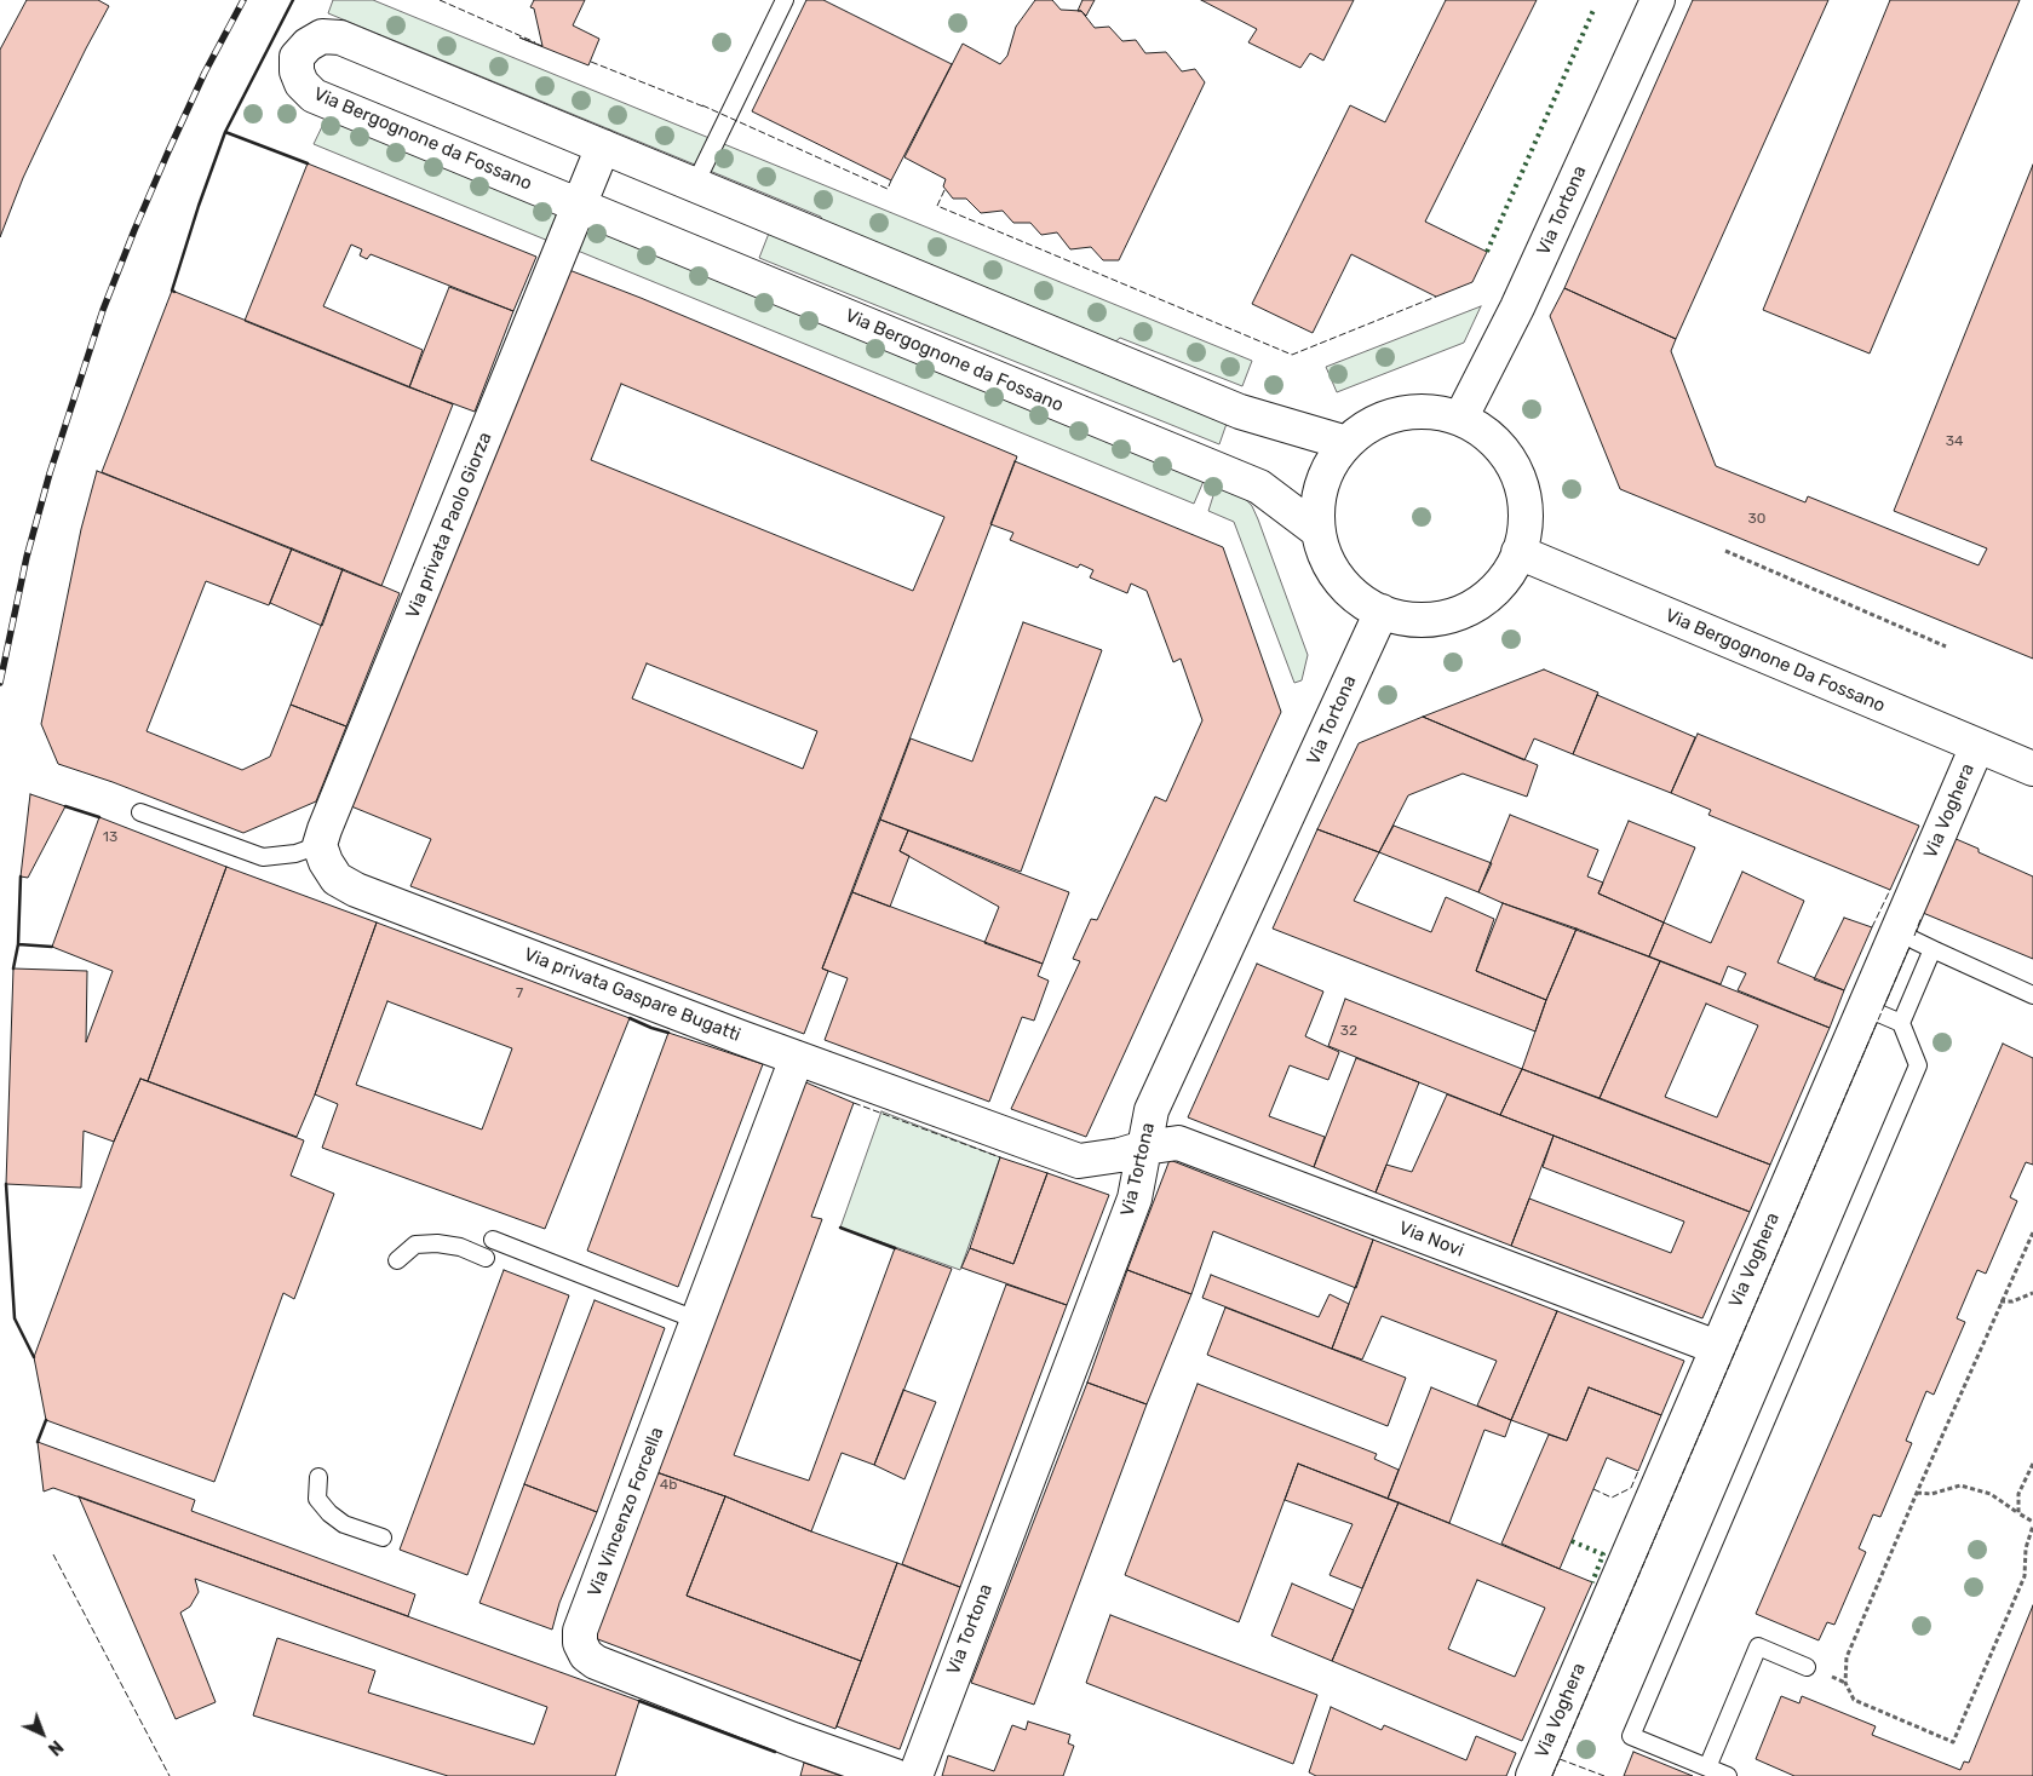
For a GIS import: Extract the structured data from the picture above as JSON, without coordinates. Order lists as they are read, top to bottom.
{
  "streets": {
    "street": [
      "Via Bergognone da Fossano",
      "Via Tortona",
      "Via privata Paolo Giorza",
      "Via Bergognone Da Fossano",
      "Via Voghera",
      "Via privata Gaspare Bugatti",
      "Via Novi",
      "Via Vincenzo Forcella"
    ]
  },
  "crossings": [
    ["Via Bergognone da Fossano", "Via Tortona"],
    ["Via Bergognone da Fossano", "Via privata Paolo Giorza"],
    ["Via Bergognone da Fossano", "Via Bergognone Da Fossano"],
    ["Via Tortona", "Via Bergognone Da Fossano"],
    ["Via Tortona", "Via privata Gaspare Bugatti"],
    ["Via Tortona", "Via Novi"],
    ["Via privata Paolo Giorza", "Via privata Gaspare Bugatti"],
    ["Via Bergognone Da Fossano", "Via Voghera"],
    ["Via Voghera", "Via Novi"],
    ["Via privata Gaspare Bugatti", "Via Novi"],
    ["Via privata Gaspare Bugatti", "Via Vincenzo Forcella"]
  ],
  "house_numbers": [
    "34",
    "30",
    "13",
    "7",
    "32",
    "4b"
  ],
  "north": "bottom right"
}
